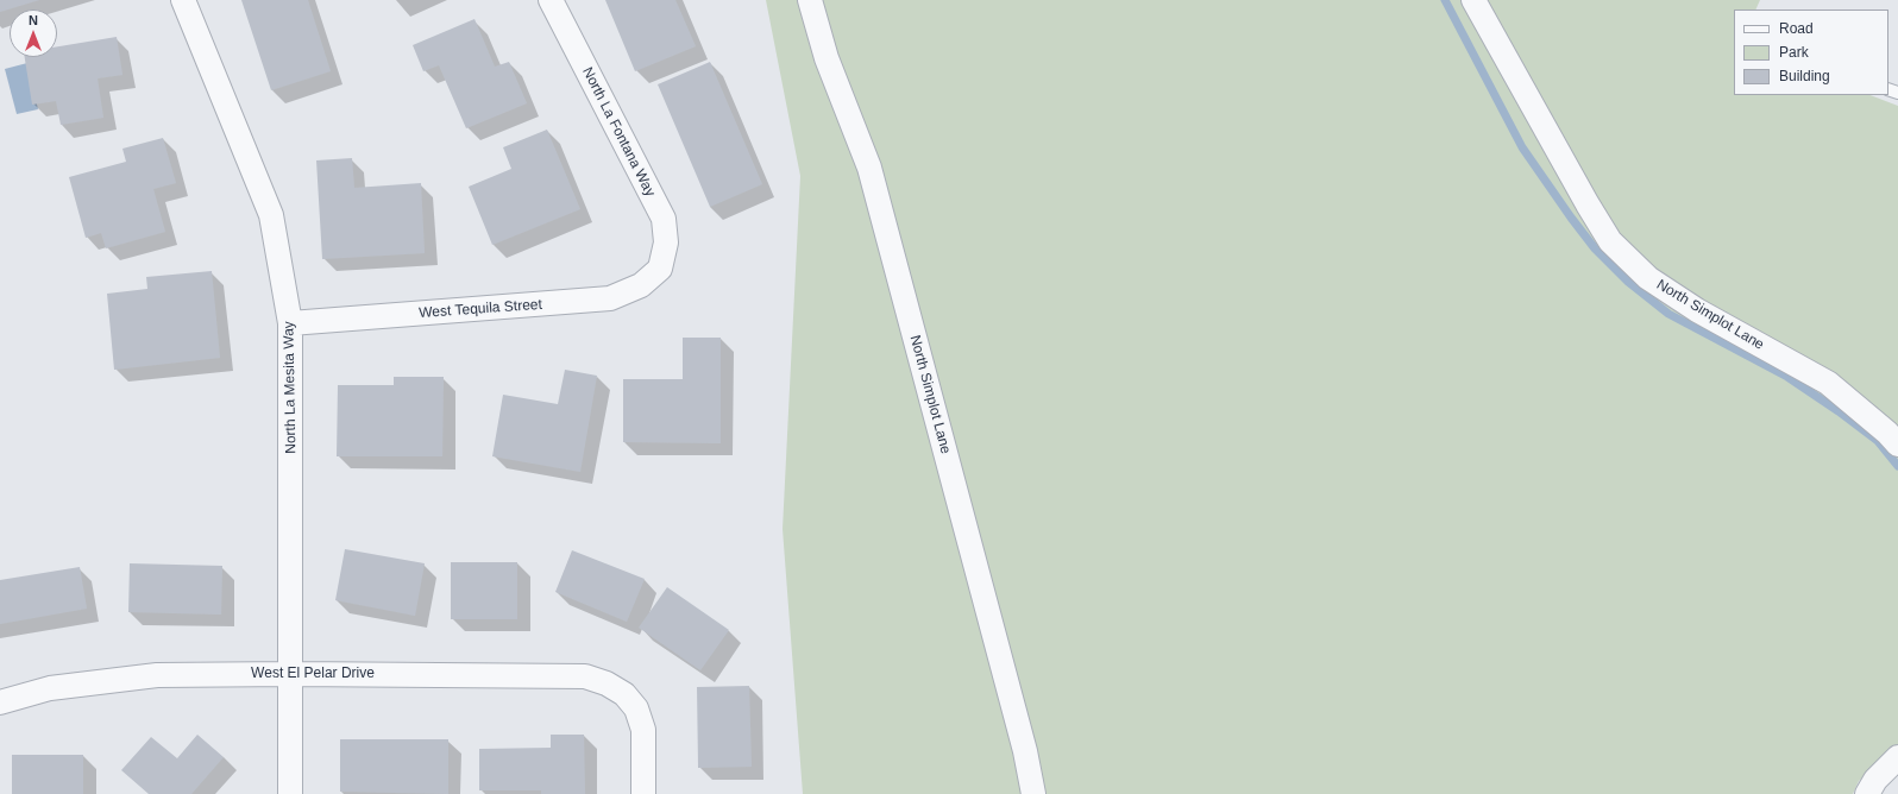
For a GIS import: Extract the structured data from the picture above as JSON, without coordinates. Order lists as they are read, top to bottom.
{
  "streets": {
    "street": [
      "North La Fontana Way",
      "West Tequila Street",
      "North Simplot Lane",
      "North La Mesita Way",
      "West El Pelar Drive"
    ]
  },
  "crossings": [
    ["North La Fontana Way", "West Tequila Street"],
    ["West Tequila Street", "North La Mesita Way"],
    ["North La Mesita Way", "West El Pelar Drive"]
  ],
  "legend": ["Road", "Park", "Building"],
  "north": "top"
}
